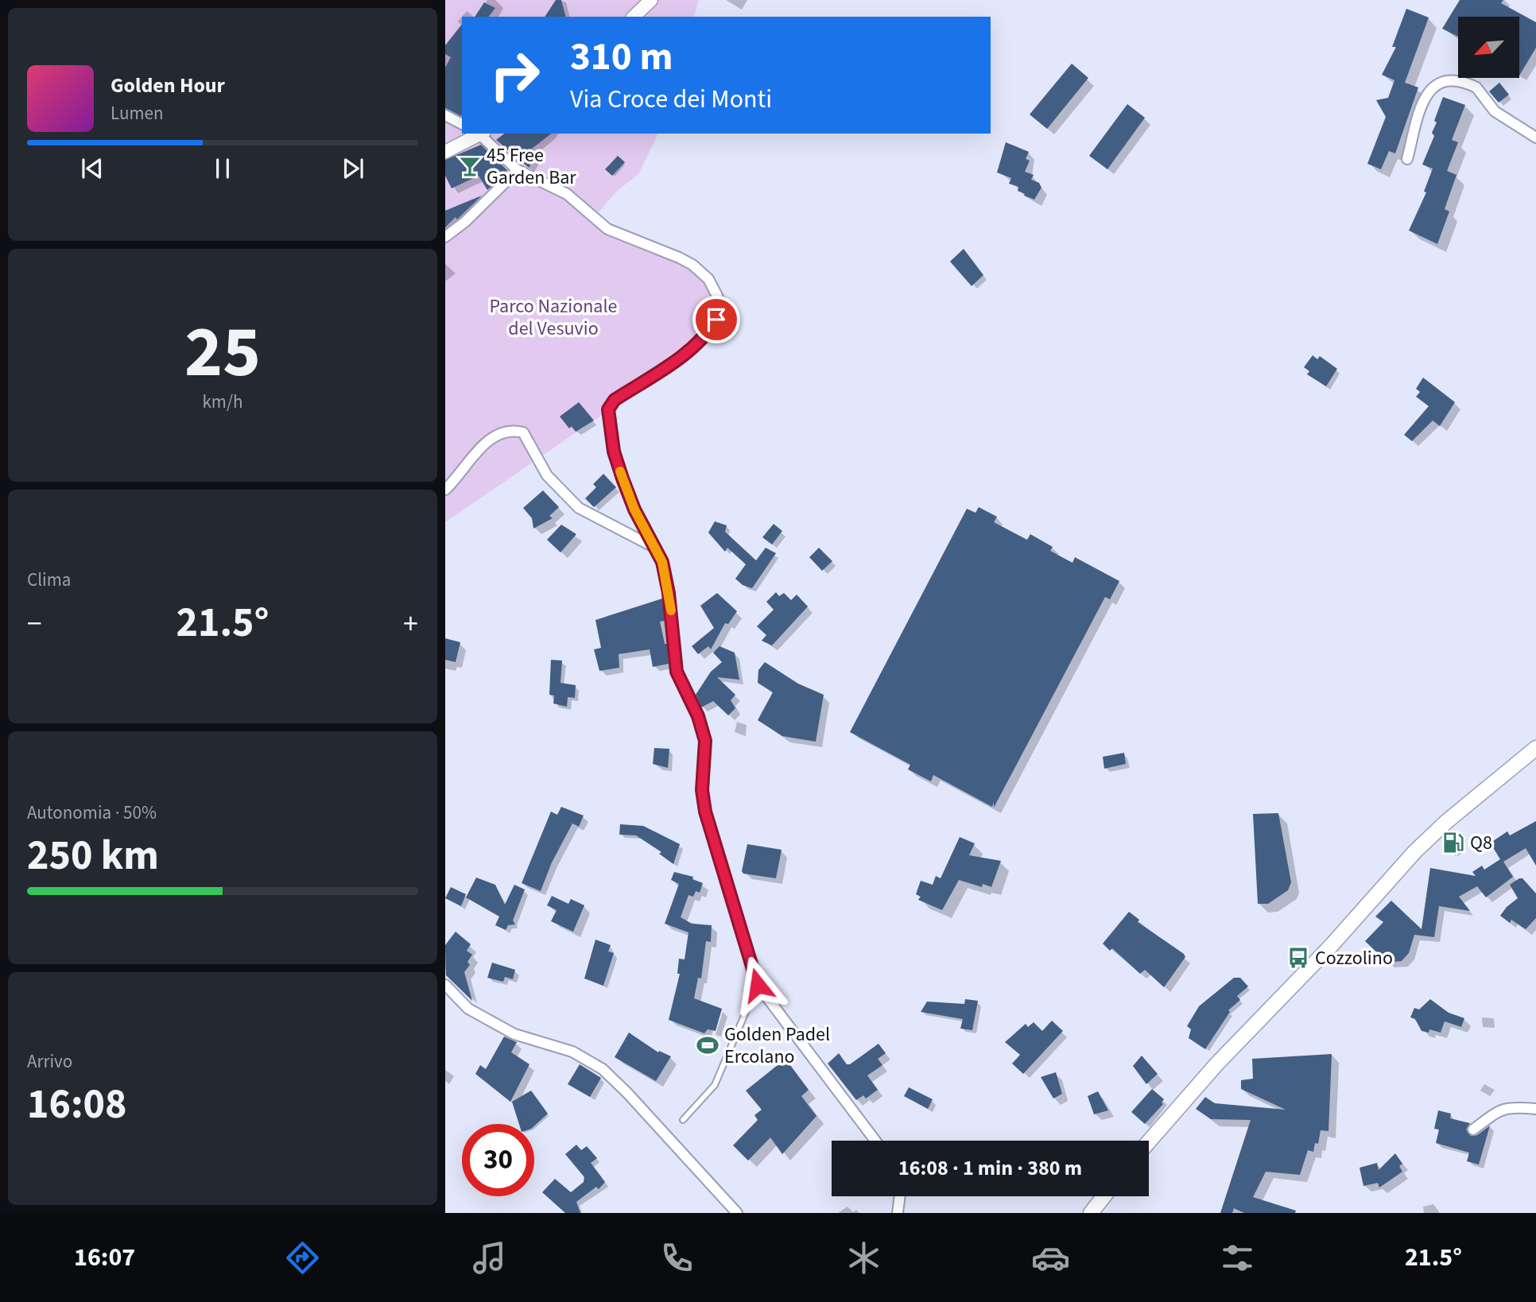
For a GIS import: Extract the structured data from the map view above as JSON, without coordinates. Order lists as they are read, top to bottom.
{
  "parks": ["Parco Nazionale del Vesuvio"],
  "places": {
    "bar": ["45 Free Garden Bar"],
    "fuel station": ["Q8"],
    "bus stop": ["Cozzolino"],
    "sports": ["Golden Padel Ercolano"]
  },
  "north": "bottom left",
  "page": {
    "turn": ["310 m", "Via Croce dei Monti"],
    "song": ["Golden Hour", "Lumen"],
    "tile": [
      ["25", "km/h"],
      "Clima",
      ["Autonomia · 50%", "250 km"],
      ["Arrivo", "16:08"]
    ],
    "heat": ["−", "21.5°", "+"],
    "limit": "30",
    "trip": "16:08 · 1 min · 380 m",
    "tabs": ["16:07", "21.5°"]
  }
}
